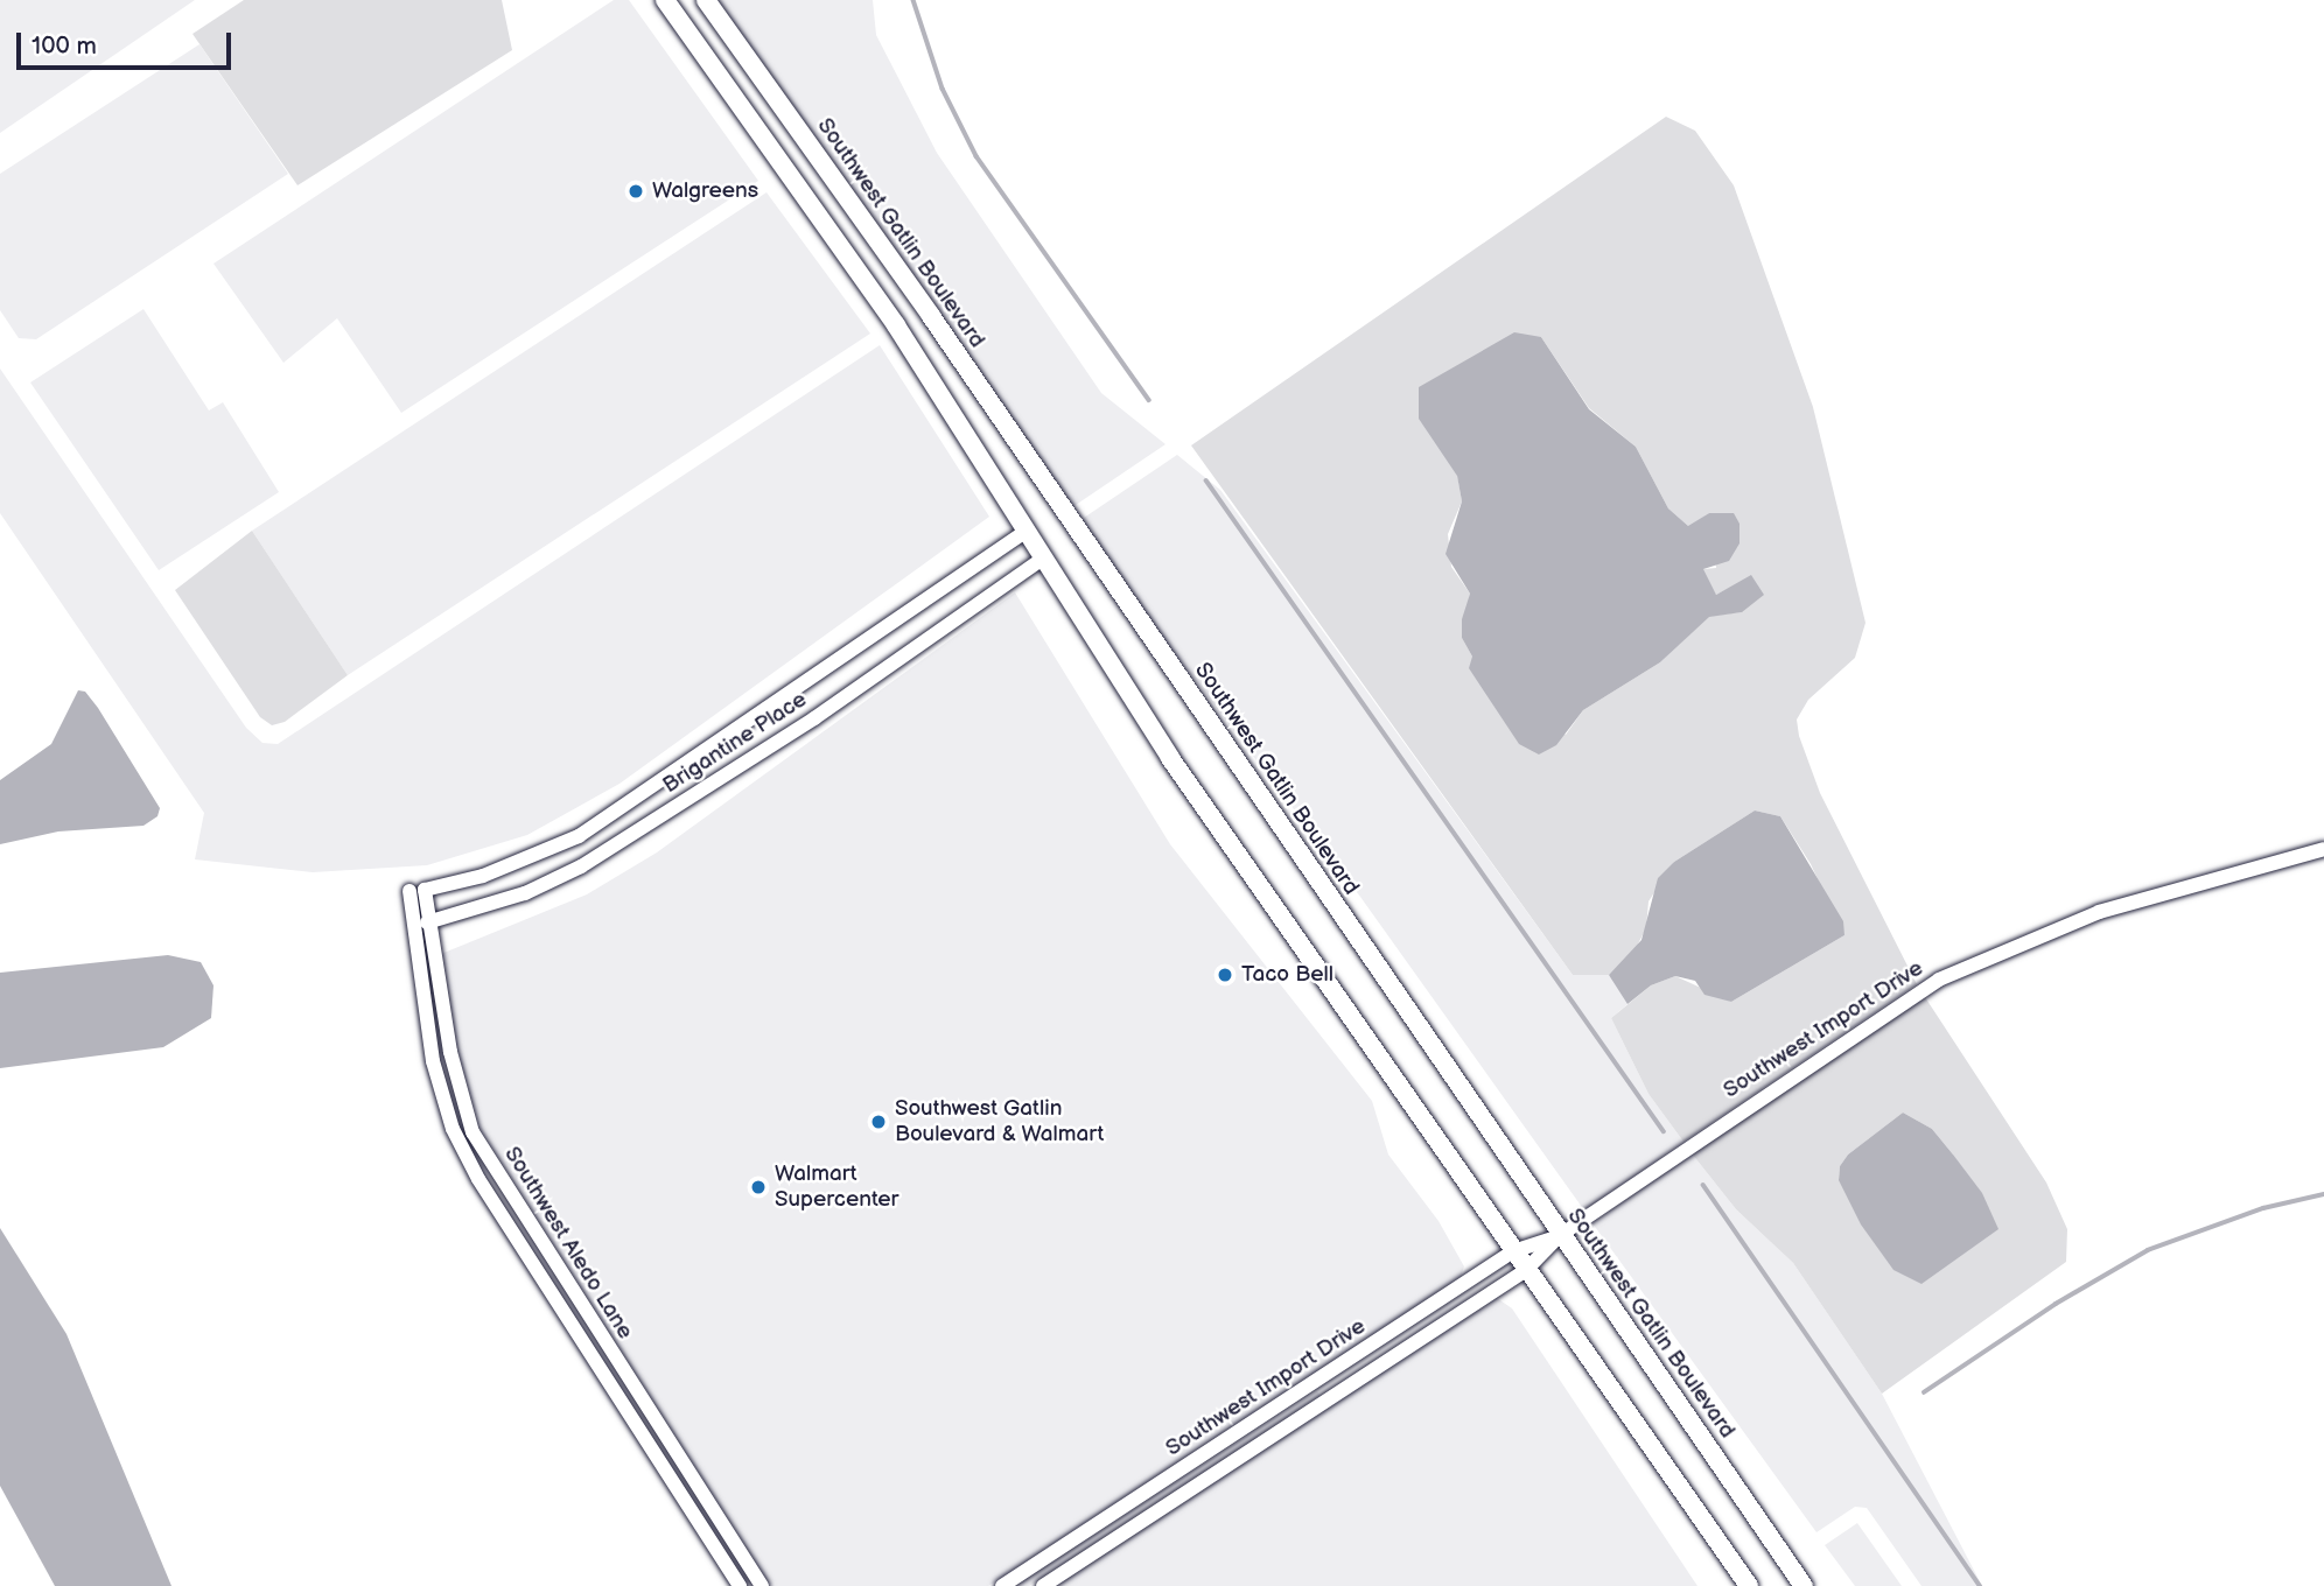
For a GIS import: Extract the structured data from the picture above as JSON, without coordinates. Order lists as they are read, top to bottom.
{
  "streets": {
    "main road": ["Southwest Gatlin Boulevard"],
    "street": ["Brigantine Place", "Southwest Import Drive", "Southwest Aledo Lane"]
  },
  "crossings": [
    ["Southwest Gatlin Boulevard", "Southwest Import Drive"],
    ["Brigantine Place", "Southwest Aledo Lane"]
  ],
  "places": [
    "Walgreens",
    "Taco Bell",
    "Southwest Gatlin Boulevard & Walmart",
    "Walmart Supercenter"
  ],
  "scale_bar": "100 m"
}
